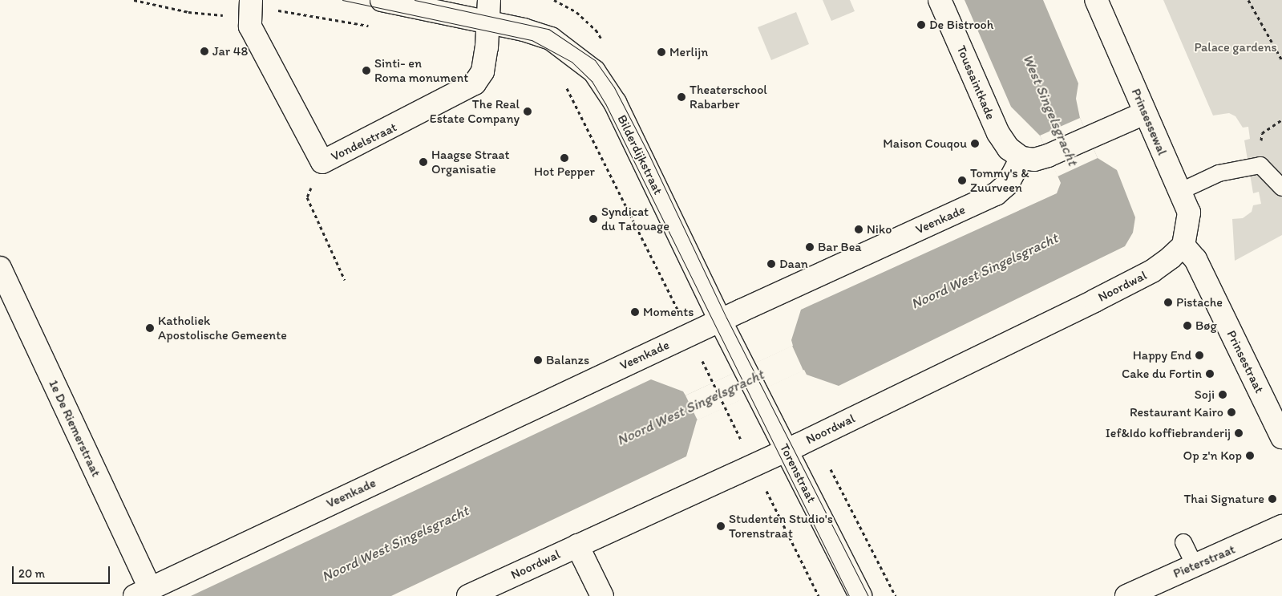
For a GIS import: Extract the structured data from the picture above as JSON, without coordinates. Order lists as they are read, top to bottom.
{
  "streets": {
    "street": [
      "Toussaintkade",
      "Prinsessewal",
      "Vondelstraat",
      "Bilderdijkstraat",
      "Veenkade",
      "Noordwal",
      "Prinsestraat",
      "1e De Riemerstraat",
      "Torenstraat",
      "Pieterstraat"
    ]
  },
  "crossings": [
    ["Toussaintkade", "Veenkade"],
    ["Prinsessewal", "Noordwal"],
    ["Prinsessewal", "Prinsestraat"],
    ["Vondelstraat", "Bilderdijkstraat"],
    ["Bilderdijkstraat", "Veenkade"],
    ["Bilderdijkstraat", "Torenstraat"],
    ["Veenkade", "1e De Riemerstraat"],
    ["Noordwal", "Prinsestraat"],
    ["Noordwal", "Torenstraat"]
  ],
  "water": ["West Singelsgracht", "Noord West Singelsgracht"],
  "parks": ["Palace gardens"],
  "places": [
    "De Bistrooh",
    "Jar 48",
    "Merlijn",
    "Sinti- en Roma monument",
    "Theaterschool Rabarber",
    "The Real Estate Company",
    "Maison Couqou",
    "Hot Pepper",
    "Haagse Straat Organisatie",
    "Tommy's & Zuurveen",
    "Syndicat du Tatouage",
    "Niko",
    "Bar Bea",
    "Daan",
    "Pistache",
    "Moments",
    "Bøg",
    "Katholiek Apostolische Gemeente",
    "Happy End",
    "Balanzs",
    "Cake du Fortin",
    "Soji",
    "Restaurant Kairo",
    "Ief&Ido koffiebranderij",
    "Op z'n Kop",
    "Thai Signature",
    "Studenten Studio's Torenstraat"
  ],
  "scale_bar": "20 m"
}
